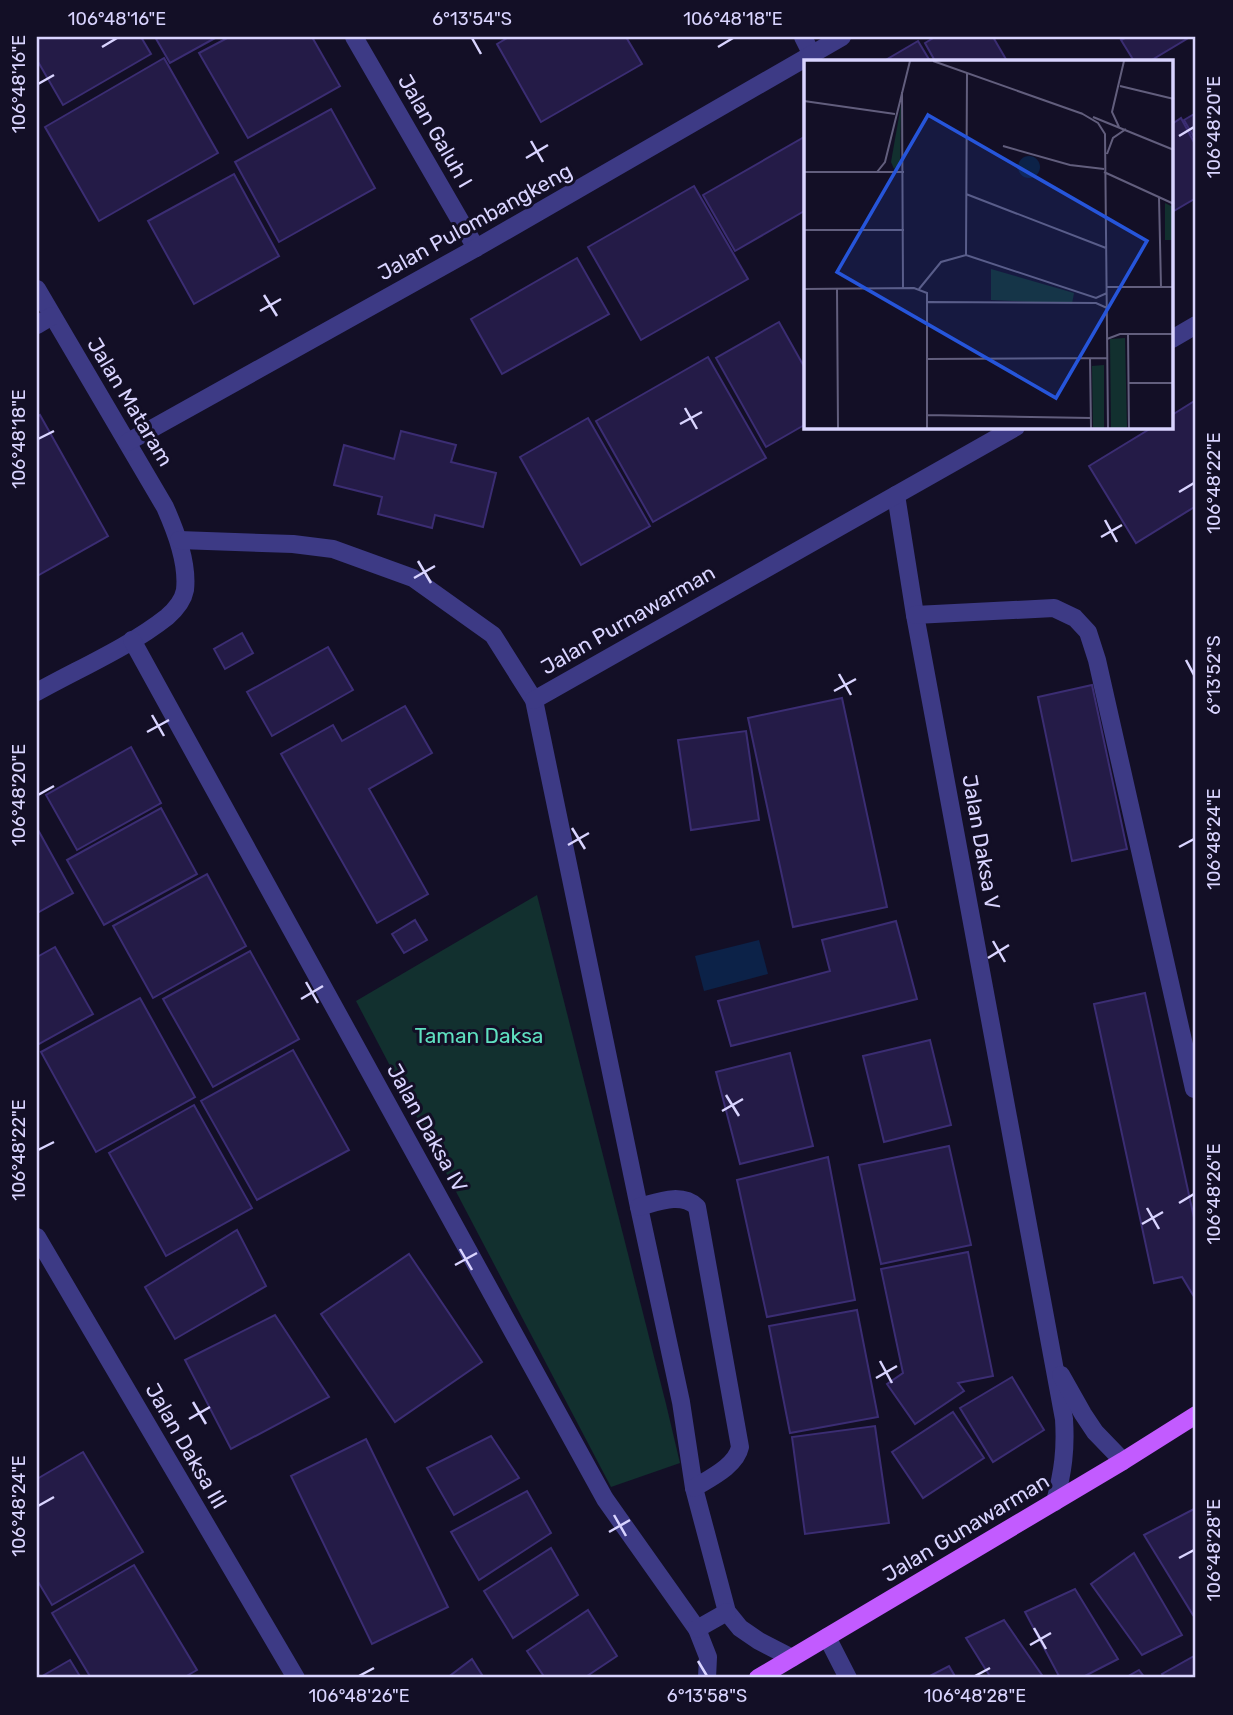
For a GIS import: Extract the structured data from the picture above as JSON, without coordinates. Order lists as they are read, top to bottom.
{
  "streets": {
    "main road": ["Jalan Gunawarman"],
    "street": [
      "Jalan Galuh I",
      "Jalan Pulombangkeng",
      "Jalan Mataram",
      "Jalan Purnawarman",
      "Jalan Daksa V",
      "Jalan Daksa IV",
      "Jalan Daksa III"
    ]
  },
  "crossings": [
    ["Jalan Galuh I", "Jalan Pulombangkeng"],
    ["Jalan Pulombangkeng", "Jalan Mataram"],
    ["Jalan Mataram", "Jalan Purnawarman"],
    ["Jalan Purnawarman", "Jalan Daksa V"],
    ["Jalan Daksa V", "Jalan Gunawarman"]
  ],
  "parks": ["Taman Daksa"],
  "coordinates": [
    "106°48'16\"E",
    "6°13'54\"S",
    "106°48'18\"E",
    "106°48'20\"E",
    "106°48'22\"E",
    "6°13'52\"S",
    "106°48'24\"E",
    "106°48'26\"E",
    "106°48'28\"E",
    "6°13'58\"S"
  ]
}
